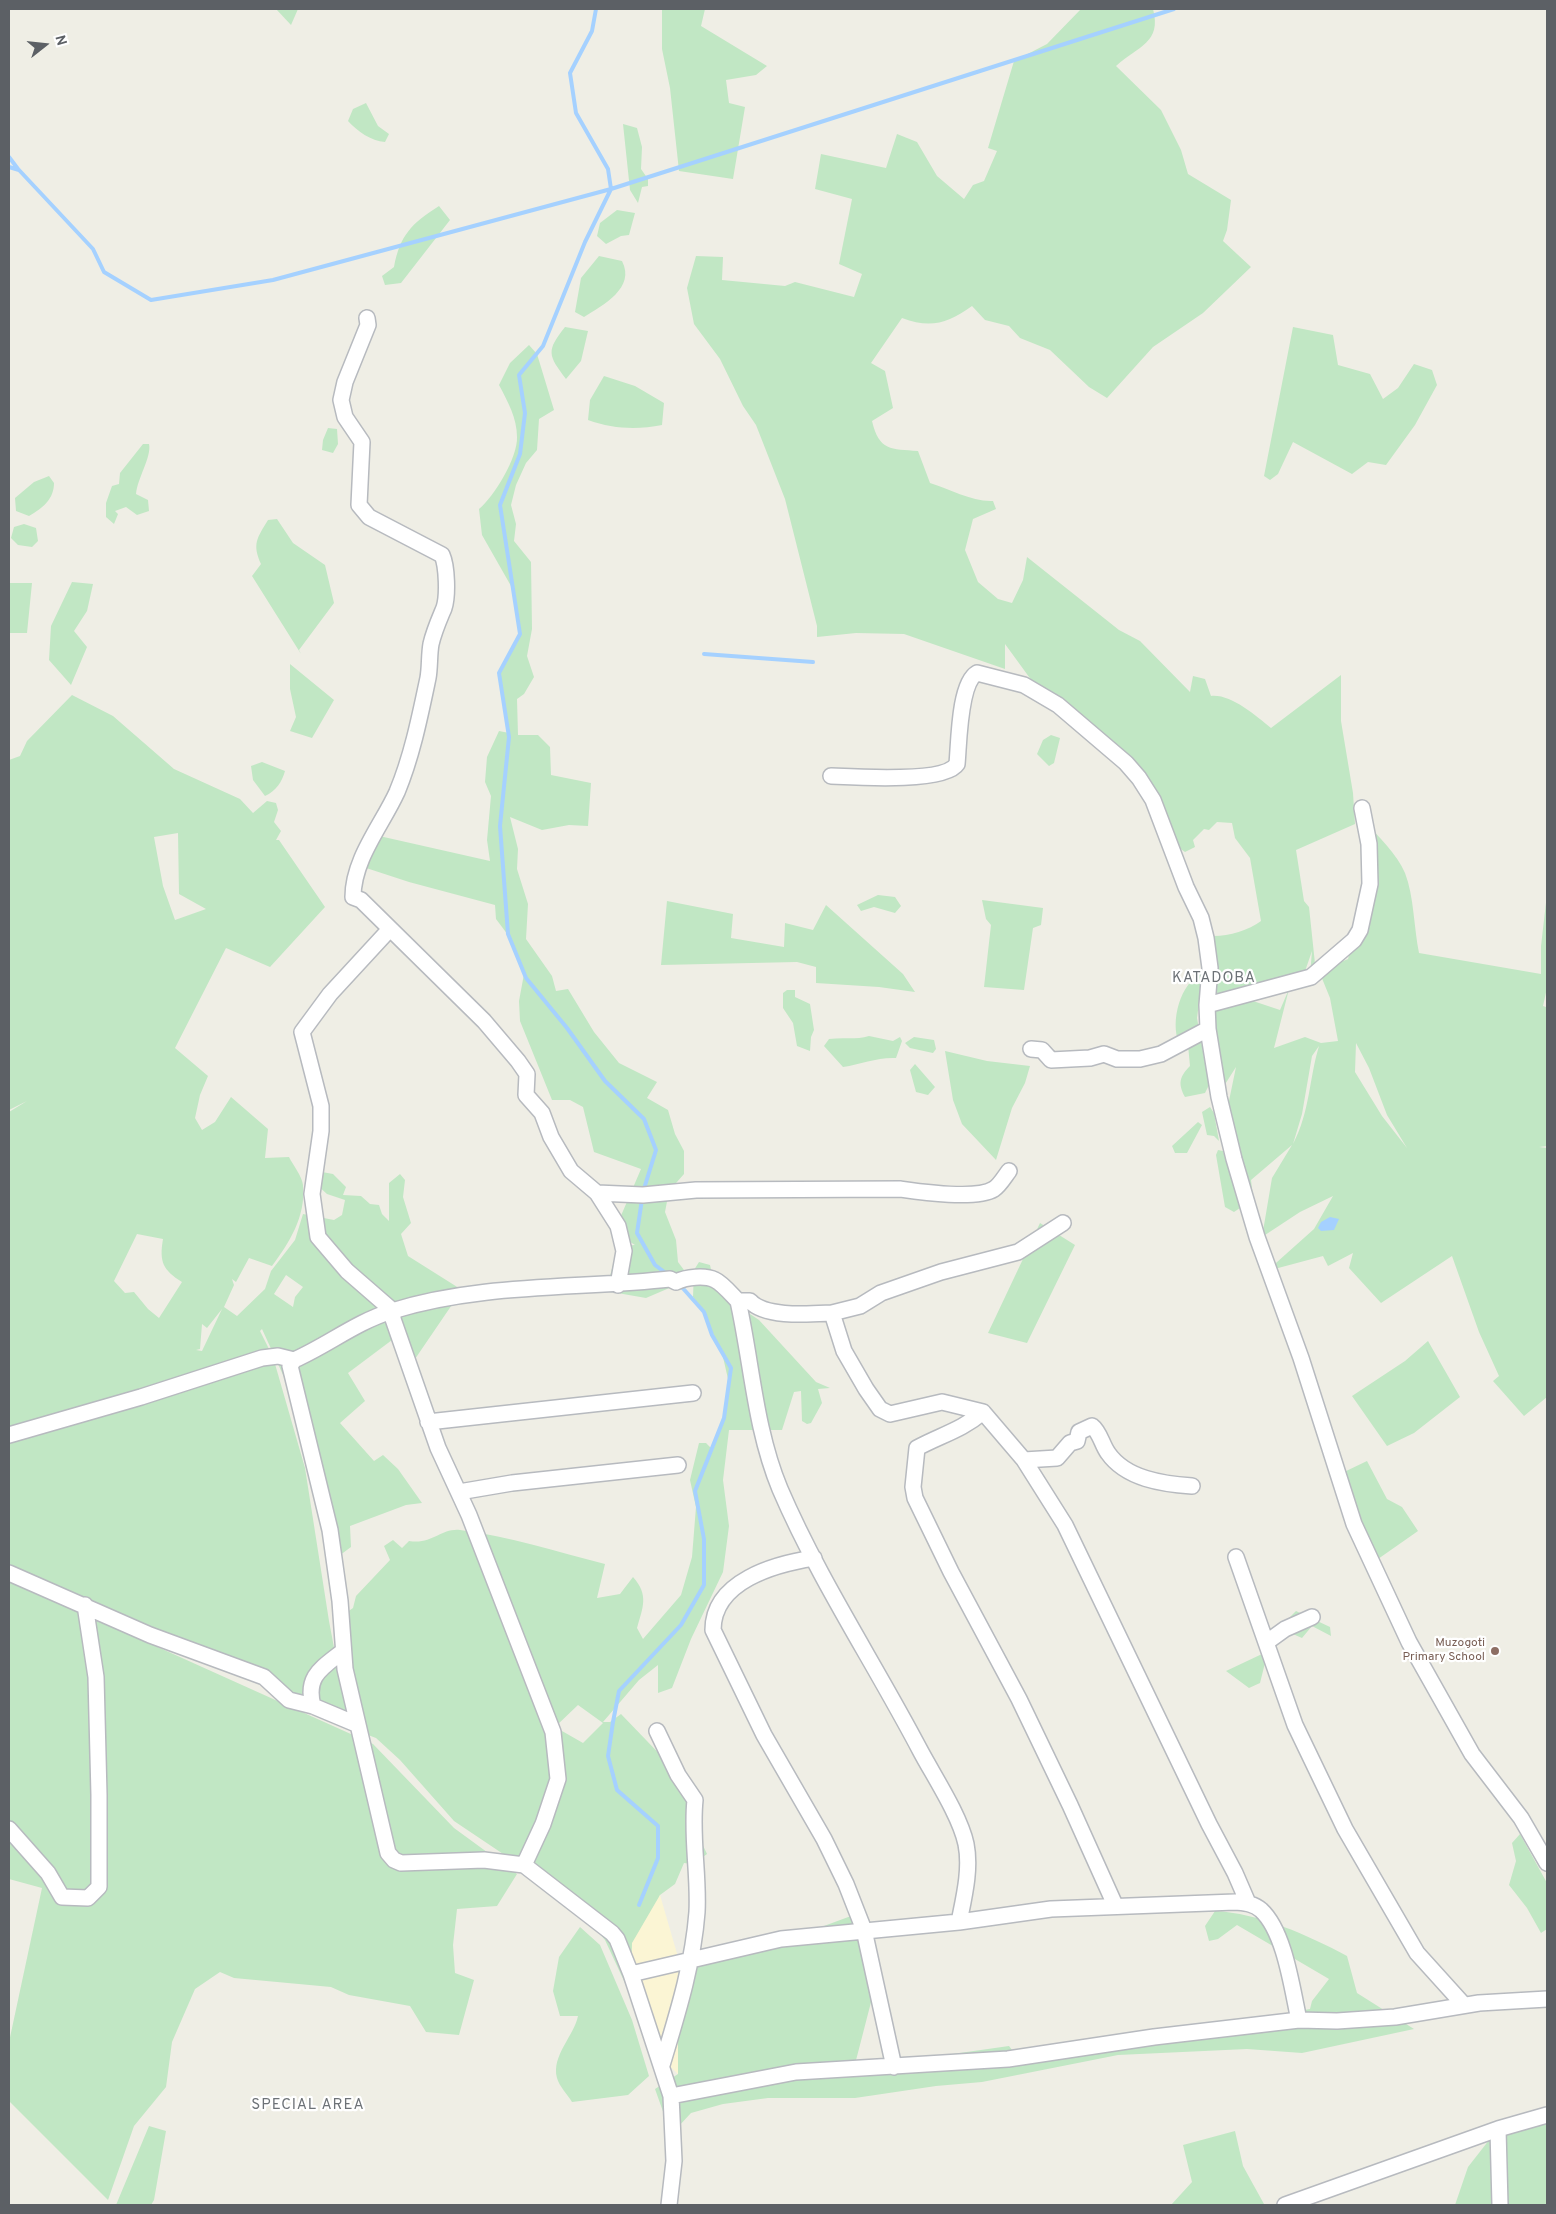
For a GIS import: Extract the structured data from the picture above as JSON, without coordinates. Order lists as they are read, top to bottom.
{
  "districts": ["KATADOBA", "SPECIAL AREA"],
  "places": ["Muzogoti Primary School"],
  "north": "right"
}
